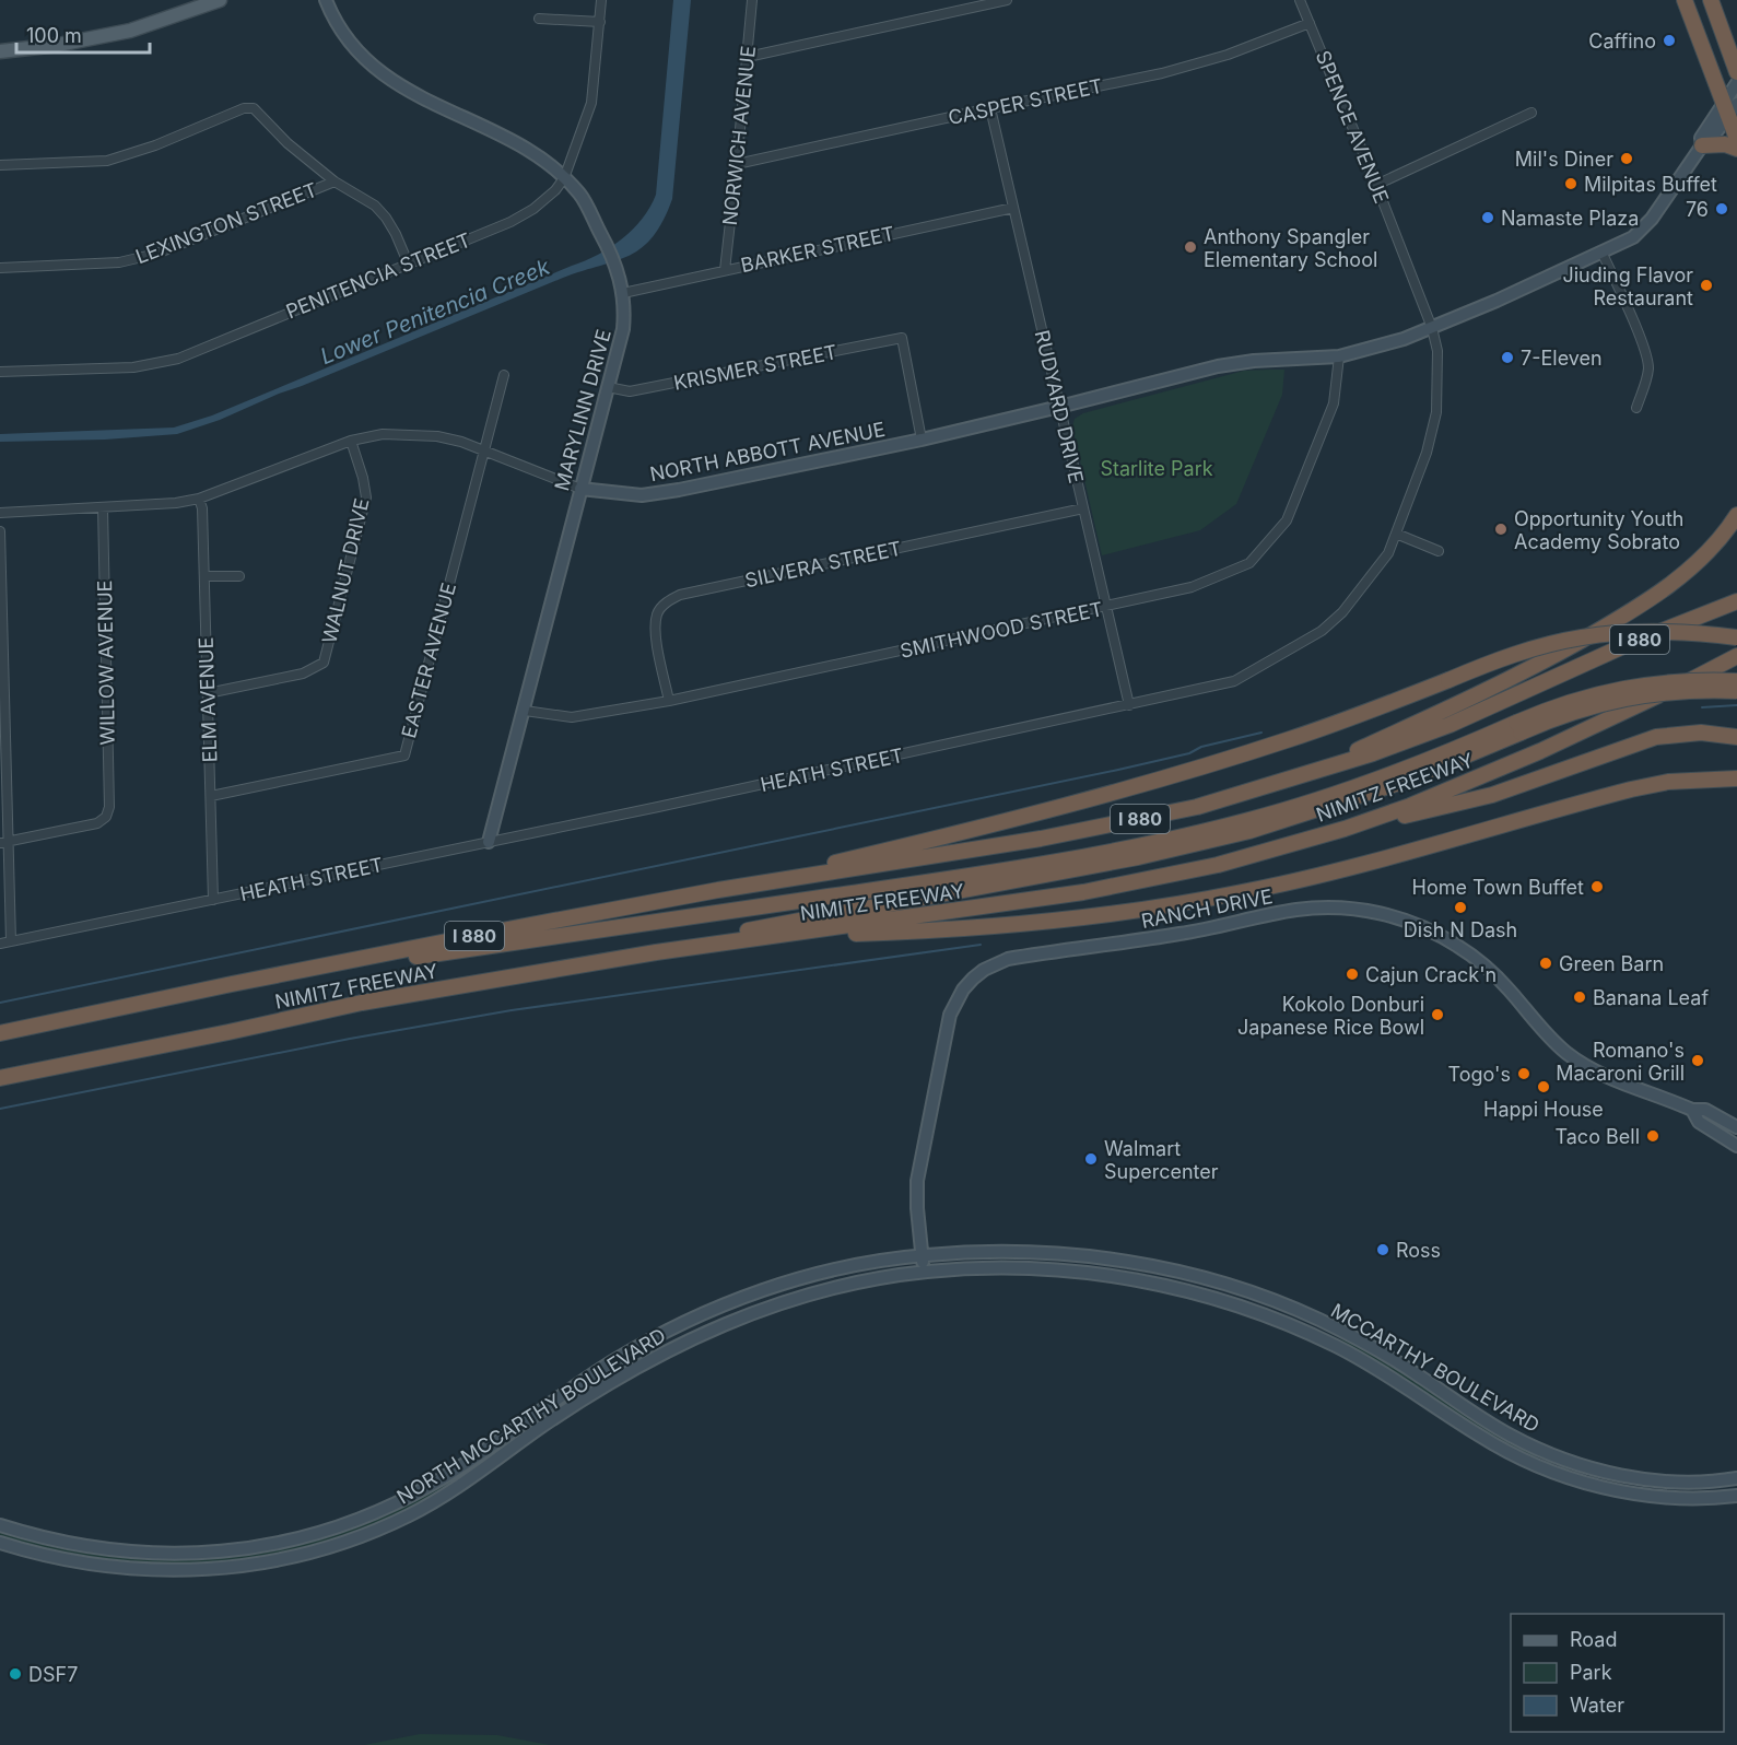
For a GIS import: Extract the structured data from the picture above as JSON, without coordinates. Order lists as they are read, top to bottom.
{
  "streets": {
    "highway": ["I 880", "NIMITZ FREEWAY"],
    "main road": [
      "MARYLINN DRIVE",
      "NORTH ABBOTT AVENUE",
      "RANCH DRIVE",
      "MCCARTHY BOULEVARD",
      "NORTH MCCARTHY BOULEVARD"
    ],
    "street": [
      "CASPER STREET",
      "SPENCE AVENUE",
      "NORWICH AVENUE",
      "LEXINGTON STREET",
      "BARKER STREET",
      "PENITENCIA STREET",
      "KRISMER STREET",
      "RUDYARD DRIVE",
      "SILVERA STREET",
      "WALNUT DRIVE",
      "SMITHWOOD STREET",
      "EASTER AVENUE",
      "WILLOW AVENUE",
      "ELM AVENUE",
      "HEATH STREET"
    ]
  },
  "crossings": [
    ["CASPER STREET", "SPENCE AVENUE"],
    ["CASPER STREET", "NORWICH AVENUE"],
    ["CASPER STREET", "RUDYARD DRIVE"],
    ["SPENCE AVENUE", "NORTH ABBOTT AVENUE"],
    ["SPENCE AVENUE", "HEATH STREET"],
    ["NORWICH AVENUE", "BARKER STREET"],
    ["BARKER STREET", "RUDYARD DRIVE"],
    ["BARKER STREET", "MARYLINN DRIVE"],
    ["PENITENCIA STREET", "MARYLINN DRIVE"],
    ["KRISMER STREET", "MARYLINN DRIVE"],
    ["KRISMER STREET", "NORTH ABBOTT AVENUE"],
    ["RUDYARD DRIVE", "NORTH ABBOTT AVENUE"],
    ["RUDYARD DRIVE", "SILVERA STREET"],
    ["RUDYARD DRIVE", "SMITHWOOD STREET"],
    ["RUDYARD DRIVE", "HEATH STREET"],
    ["MARYLINN DRIVE", "NORTH ABBOTT AVENUE"],
    ["MARYLINN DRIVE", "SMITHWOOD STREET"],
    ["MARYLINN DRIVE", "HEATH STREET"],
    ["NORTH ABBOTT AVENUE", "WALNUT DRIVE"],
    ["NORTH ABBOTT AVENUE", "SMITHWOOD STREET"],
    ["NORTH ABBOTT AVENUE", "EASTER AVENUE"],
    ["NORTH ABBOTT AVENUE", "WILLOW AVENUE"],
    ["NORTH ABBOTT AVENUE", "ELM AVENUE"],
    ["NORTH ABBOTT AVENUE", "HEATH STREET"],
    ["SILVERA STREET", "SMITHWOOD STREET"],
    ["WALNUT DRIVE", "ELM AVENUE"],
    ["EASTER AVENUE", "ELM AVENUE"],
    ["ELM AVENUE", "HEATH STREET"],
    ["RANCH DRIVE", "MCCARTHY BOULEVARD"],
    ["RANCH DRIVE", "NORTH MCCARTHY BOULEVARD"],
    ["MCCARTHY BOULEVARD", "NORTH MCCARTHY BOULEVARD"]
  ],
  "water": ["Lower Penitencia Creek"],
  "parks": ["Starlite Park"],
  "places": [
    "Caffino",
    "Mil's Diner",
    "Milpitas Buffet",
    "76",
    "Namaste Plaza",
    "Anthony Spangler Elementary School",
    "Jiuding Flavor Restaurant",
    "7-Eleven",
    "Opportunity Youth Academy Sobrato",
    "Home Town Buffet",
    "Dish N Dash",
    "Green Barn",
    "Cajun Crack'n",
    "Banana Leaf",
    "Kokolo Donburi Japanese Rice Bowl",
    "Romano's Macaroni Grill",
    "Togo's",
    "Happi House",
    "Taco Bell",
    "Walmart Supercenter",
    "Ross",
    "DSF7"
  ],
  "legend": ["Road", "Park", "Water"],
  "scale_bar": "100 m"
}
